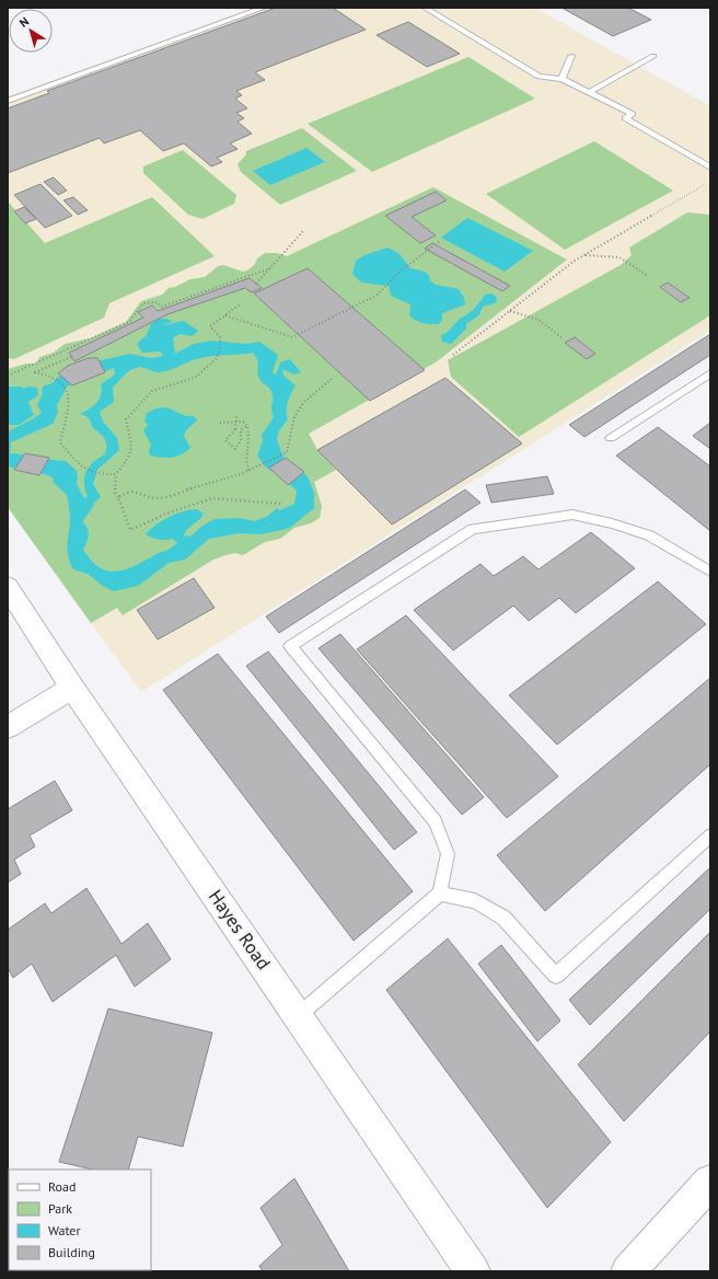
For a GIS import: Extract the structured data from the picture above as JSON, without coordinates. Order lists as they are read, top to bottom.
{
  "streets": {
    "street": ["Hayes Road"]
  },
  "legend": [
    "Road",
    "Park",
    "Water",
    "Building"
  ],
  "north": "top left"
}
